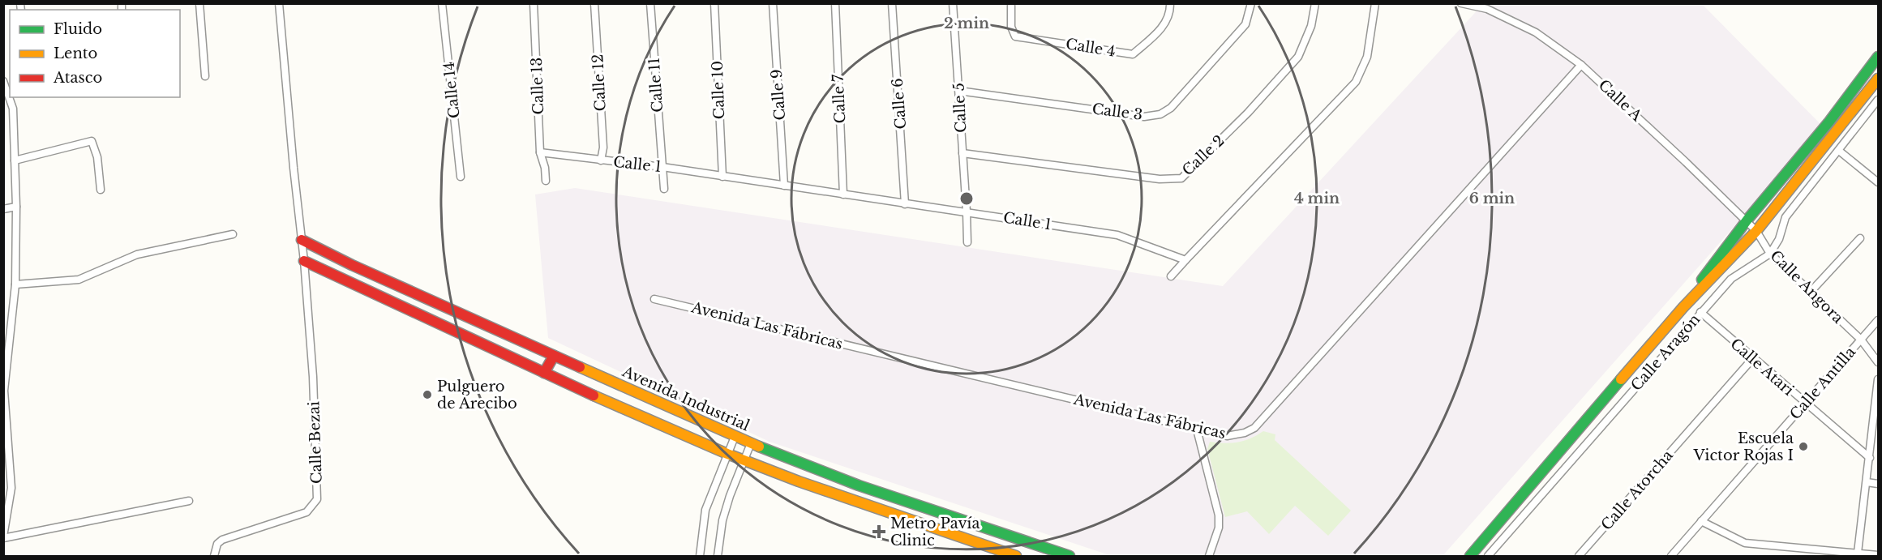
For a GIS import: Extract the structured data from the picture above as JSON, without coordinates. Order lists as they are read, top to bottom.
{
  "streets": {
    "street": [
      "Calle 4",
      "Calle 12",
      "Calle 11",
      "Calle 13",
      "Calle 14",
      "Calle 10",
      "Calle 9",
      "Calle 7",
      "Calle A",
      "Calle 6",
      "Calle 5",
      "Calle 3",
      "Calle 2",
      "Calle 1",
      "Calle Angora",
      "Avenida Las Fábricas",
      "Calle Aragón",
      "Calle Atari",
      "Calle Antilla",
      "Avenida Industrial",
      "Calle Bezai",
      "Calle Atorcha"
    ]
  },
  "crossings": [
    ["Calle 12", "Calle 1"],
    ["Calle 11", "Calle 1"],
    ["Calle 13", "Calle 1"],
    ["Calle 10", "Calle 1"],
    ["Calle 9", "Calle 1"],
    ["Calle 7", "Calle 1"],
    ["Calle A", "Calle Angora"],
    ["Calle A", "Avenida Las Fábricas"],
    ["Calle 6", "Calle 1"],
    ["Calle 5", "Calle 3"],
    ["Calle 5", "Calle 2"],
    ["Calle 5", "Calle 1"],
    ["Calle Angora", "Calle Aragón"],
    ["Calle Angora", "Calle Antilla"],
    ["Calle Aragón", "Calle Atari"],
    ["Calle Atari", "Calle Antilla"],
    ["Calle Atari", "Calle Atorcha"],
    ["Avenida Industrial", "Calle Bezai"]
  ],
  "places": {
    "other": ["Pulguero de Arecibo", "Escuela Victor Rojas I"],
    "health": ["Metro Pavía Clinic"]
  },
  "legend": ["Fluido", "Lento", "Atasco"],
  "rings": ["2 min", "4 min", "6 min"]
}
